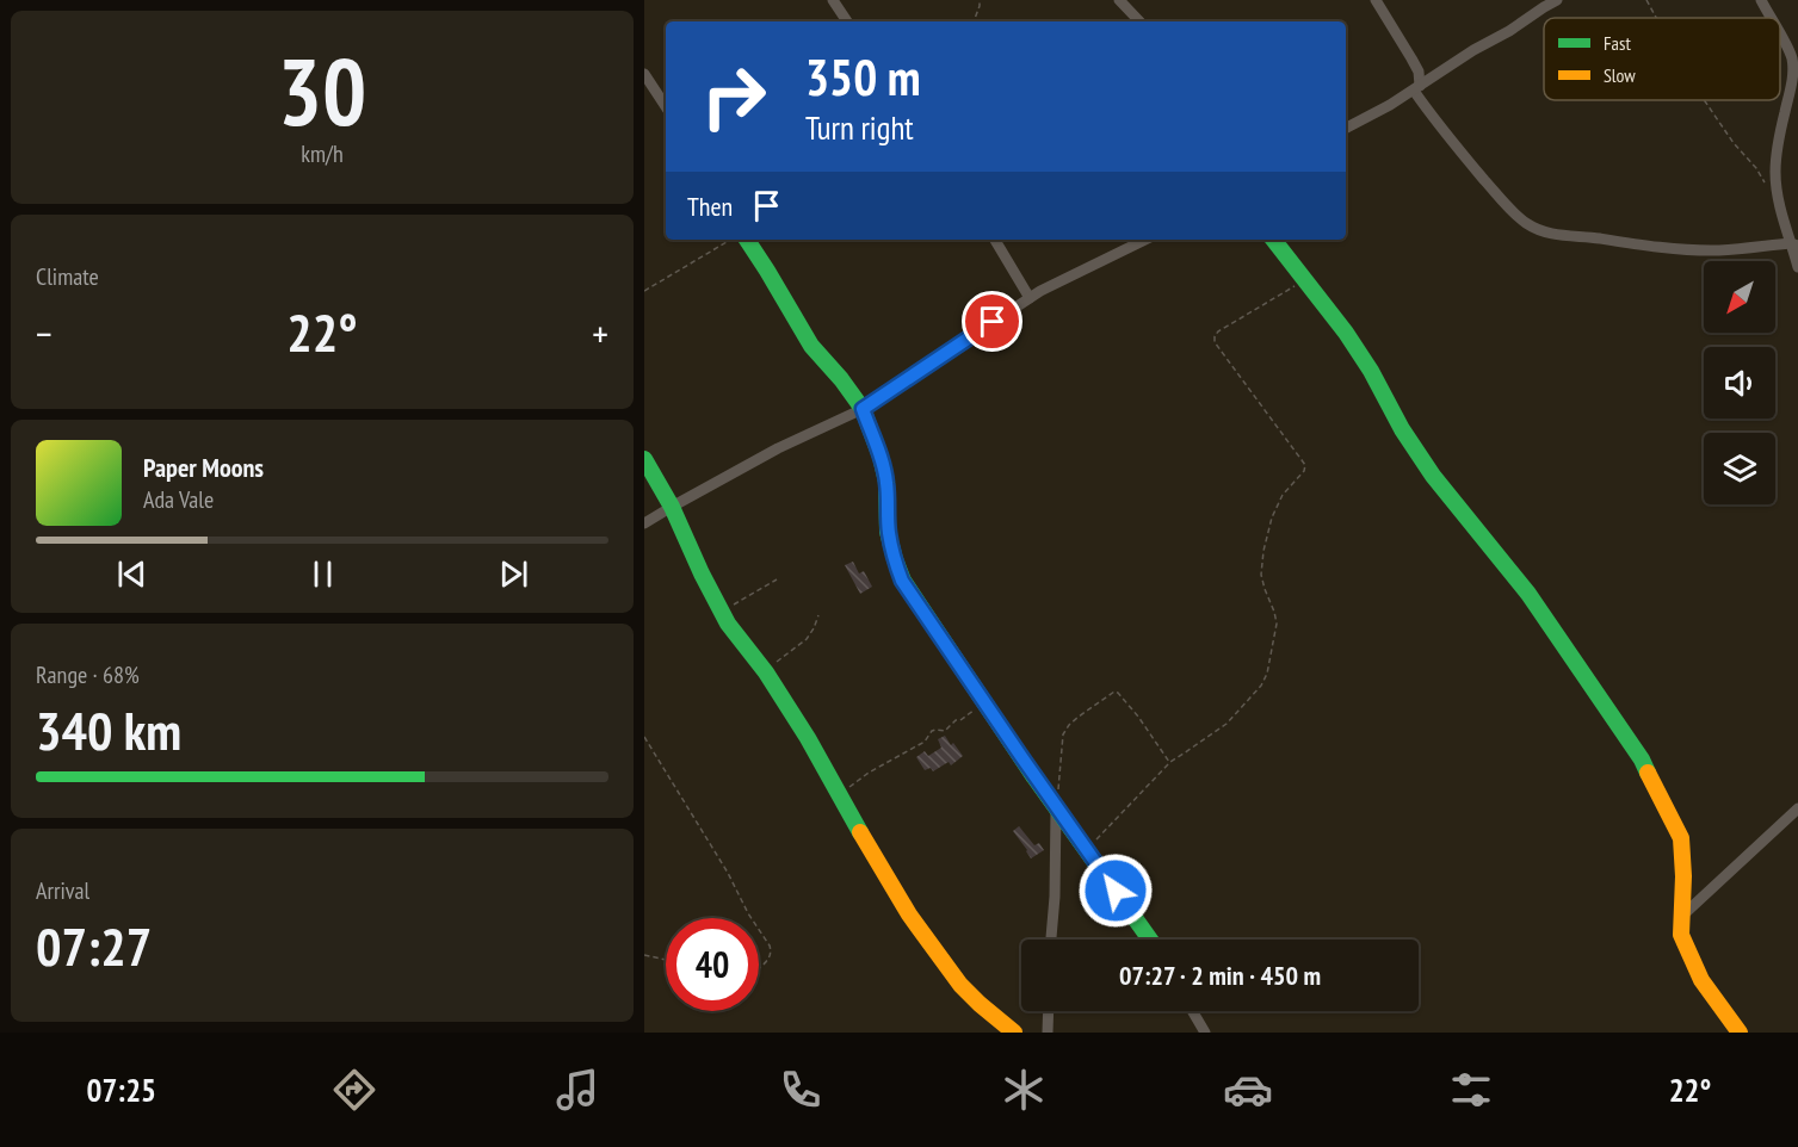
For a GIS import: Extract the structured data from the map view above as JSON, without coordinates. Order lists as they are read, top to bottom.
{
  "legend": ["Fast", "Slow"],
  "north": "bottom left",
  "page": {
    "tile": [
      ["30", "km/h"],
      "Climate",
      ["Range · 68%", "340 km"],
      ["Arrival", "07:27"]
    ],
    "turn": ["350 m", "Turn right"],
    "then": "Then",
    "heat": ["−", "22°", "+"],
    "song": ["Paper Moons", "Ada Vale"],
    "limit": "40",
    "trip": "07:27 · 2 min · 450 m",
    "tabs": ["07:25", "22°"]
  }
}
